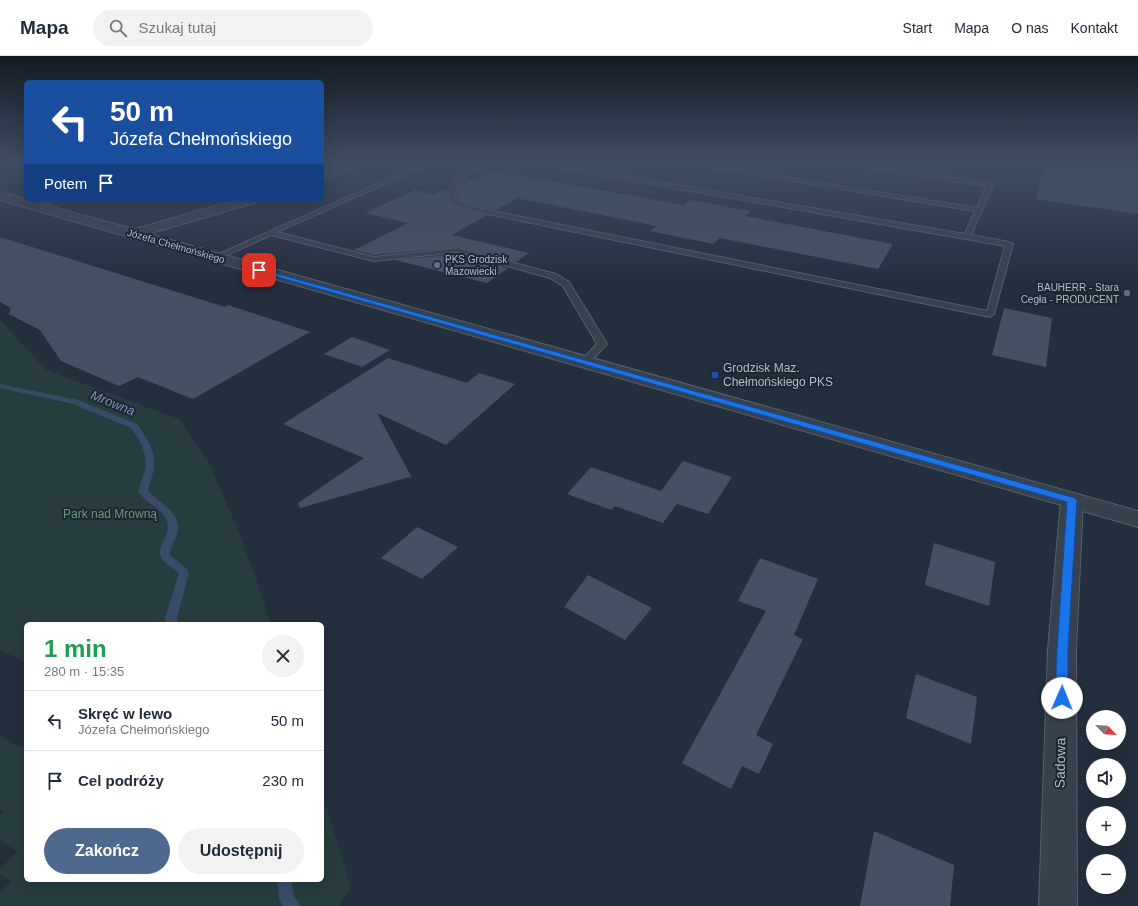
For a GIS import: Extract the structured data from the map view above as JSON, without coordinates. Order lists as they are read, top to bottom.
{
  "streets": {
    "street": ["Józefa Chełmońskiego", "Sadowa"]
  },
  "crossings": [
    ["Józefa Chełmońskiego", "Sadowa"]
  ],
  "water": ["Mrowna"],
  "parks": ["Park nad Mrowną"],
  "places": {
    "other": ["PKS Grodzisk Mazowiecki", "BAUHERR - Stara Cegła - PRODUCENT"],
    "transit": ["Grodzisk Maz. Chełmońskiego PKS"]
  },
  "north": "bottom right",
  "page": {
    "header": "Mapa",
    "search": "Szukaj tutaj",
    "nav": [
      "Start",
      "Mapa",
      "O nas",
      "Kontakt"
    ],
    "turn": ["50 m", "Józefa Chełmońskiego"],
    "then": "Potem",
    "heading": ["1 min", "280 m · 15:35"],
    "list": [
      {
        "name": "Skręć w lewo",
        "note": "Józefa Chełmońskiego",
        "value": "50 m"
      },
      {
        "name": "Cel podróży",
        "value": "230 m"
      }
    ],
    "map_buttons": ["+", "−"],
    "buttons": ["Zakończ", "Udostępnij"]
  }
}
